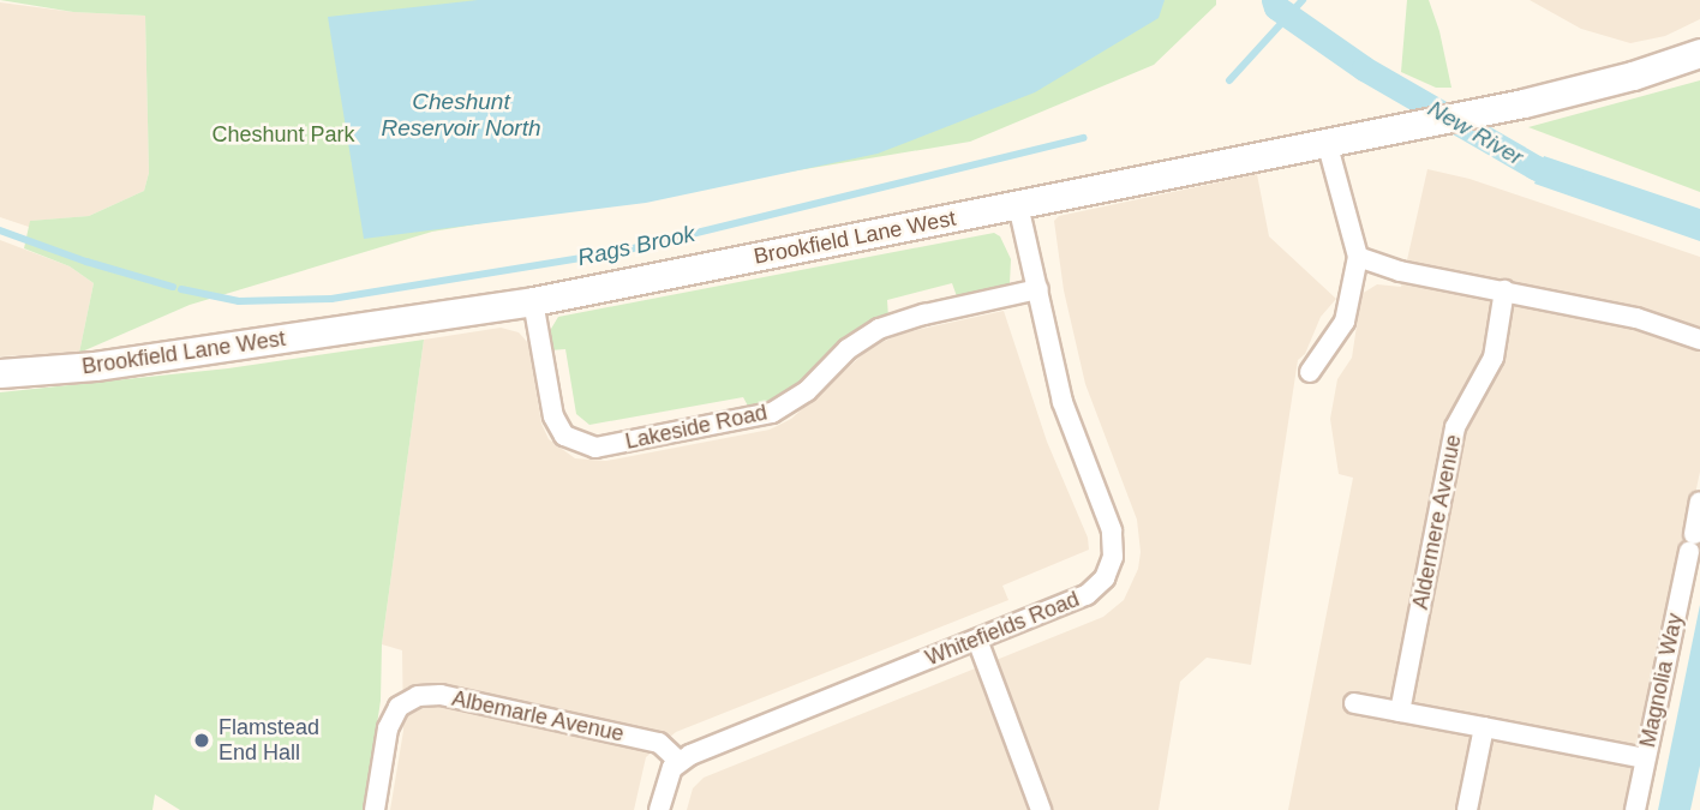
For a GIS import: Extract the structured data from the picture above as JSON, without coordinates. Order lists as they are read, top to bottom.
{
  "streets": {
    "main road": ["Brookfield Lane West"],
    "street": [
      "Lakeside Road",
      "Aldermere Avenue",
      "Whitefields Road",
      "Magnolia Way",
      "Albemarle Avenue"
    ]
  },
  "crossings": [
    ["Brookfield Lane West", "Lakeside Road"],
    ["Brookfield Lane West", "Whitefields Road"],
    ["Lakeside Road", "Whitefields Road"],
    ["Whitefields Road", "Albemarle Avenue"]
  ],
  "water": ["Cheshunt Reservoir North", "New River", "Rags Brook"],
  "parks": ["Cheshunt Park"],
  "places": ["Flamstead End Hall"]
}
